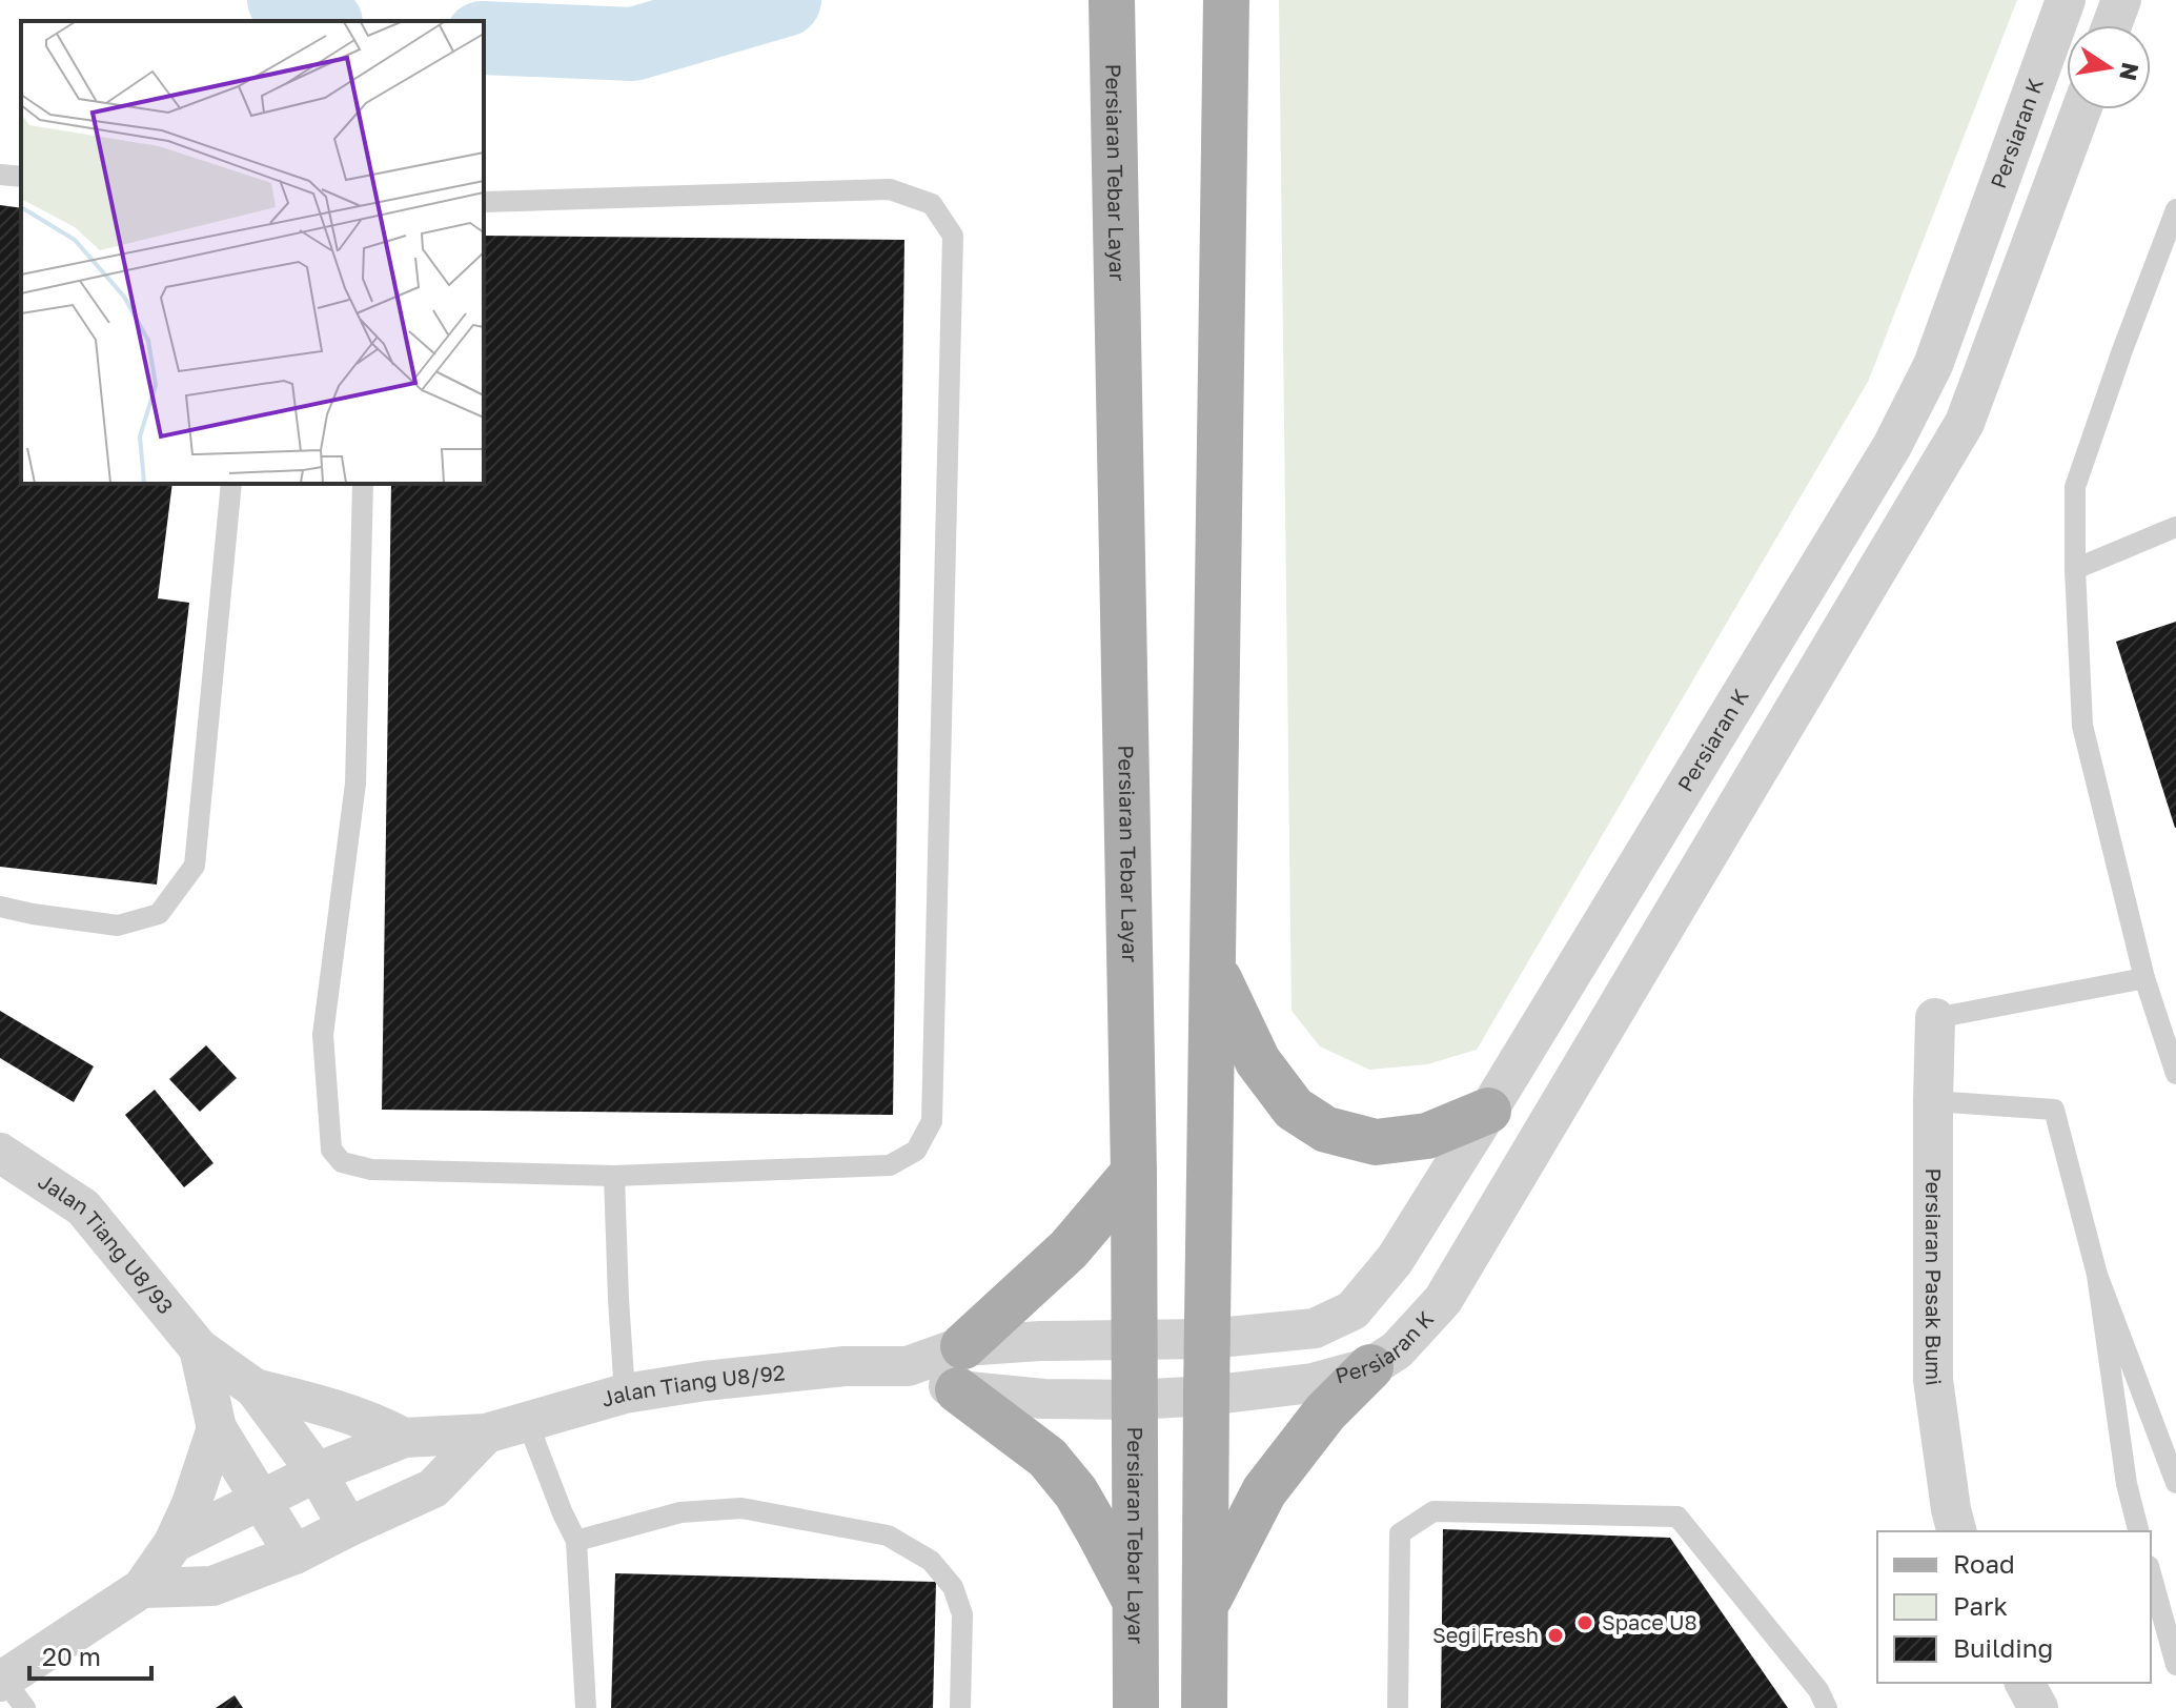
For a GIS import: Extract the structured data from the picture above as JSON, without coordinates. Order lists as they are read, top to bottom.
{
  "streets": {
    "main road": ["Persiaran Tebar Layar"],
    "street": [
      "Persiaran K",
      "Jalan Tiang U8/93",
      "Persiaran Pasak Bumi",
      "Jalan Tiang U8/92"
    ]
  },
  "crossings": [
    ["Persiaran K", "Persiaran Tebar Layar"],
    ["Persiaran K", "Jalan Tiang U8/92"],
    ["Jalan Tiang U8/93", "Jalan Tiang U8/92"]
  ],
  "places": ["Space U8", "Segi Fresh"],
  "legend": ["Road", "Park", "Building"],
  "scale_bar": "20 m",
  "north": "right"
}
